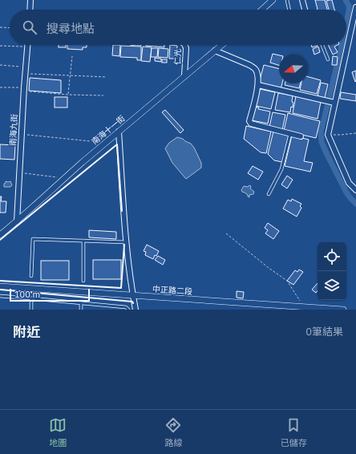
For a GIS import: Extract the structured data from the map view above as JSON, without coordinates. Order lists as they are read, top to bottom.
{
  "streets": {
    "street": [
      "仁光",
      "南海九街",
      "南海十一街",
      "中正路二段"
    ]
  },
  "crossings": [
    ["仁光", "南海十一街"],
    ["南海九街", "南海十一街"]
  ],
  "scale_bar": "100 m",
  "north": "left",
  "page": {
    "search": "搜尋地點",
    "scale": "100 m",
    "heading": ["附近", "0筆結果"],
    "nav": ["地圖", "路線", "已儲存"]
  }
}
